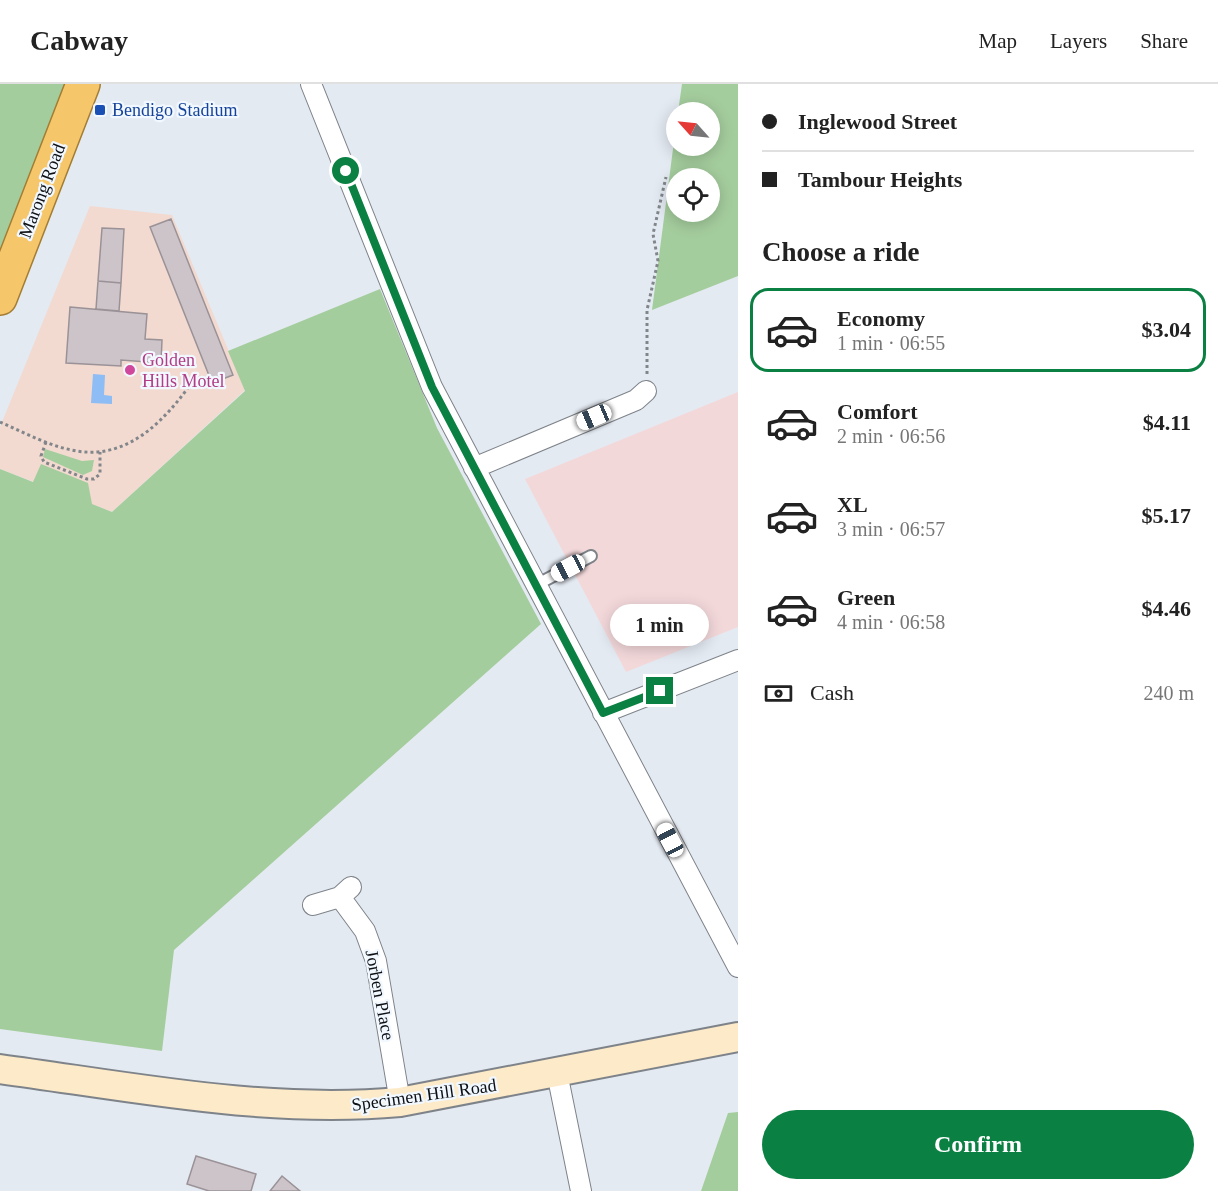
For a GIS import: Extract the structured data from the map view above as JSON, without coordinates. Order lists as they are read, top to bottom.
{
  "streets": {
    "highway": ["Marong Road"],
    "main road": ["Specimen Hill Road"],
    "street": ["Jorben Place"]
  },
  "crossings": [
    ["Jorben Place", "Specimen Hill Road"]
  ],
  "places": {
    "transit": ["Bendigo Stadium"],
    "other": ["Golden Hills Motel"]
  },
  "north": "top left",
  "page": {
    "header": "Cabway",
    "nav": ["Map", "Layers", "Share"],
    "banner": ["Inglewood Street", "Tambour Heights"],
    "heading": "Choose a ride",
    "list": [
      {
        "name": "Economy",
        "note": "1 min · 06:55",
        "value": "$3.04"
      },
      {
        "name": "Comfort",
        "note": "2 min · 06:56",
        "value": "$4.11"
      },
      {
        "name": "XL",
        "note": "3 min · 06:57",
        "value": "$5.17"
      },
      {
        "name": "Green",
        "note": "4 min · 06:58",
        "value": "$4.46"
      }
    ],
    "bubble": "1 min",
    "pay": ["Cash", "240 m"],
    "buttons": "Confirm"
  }
}
